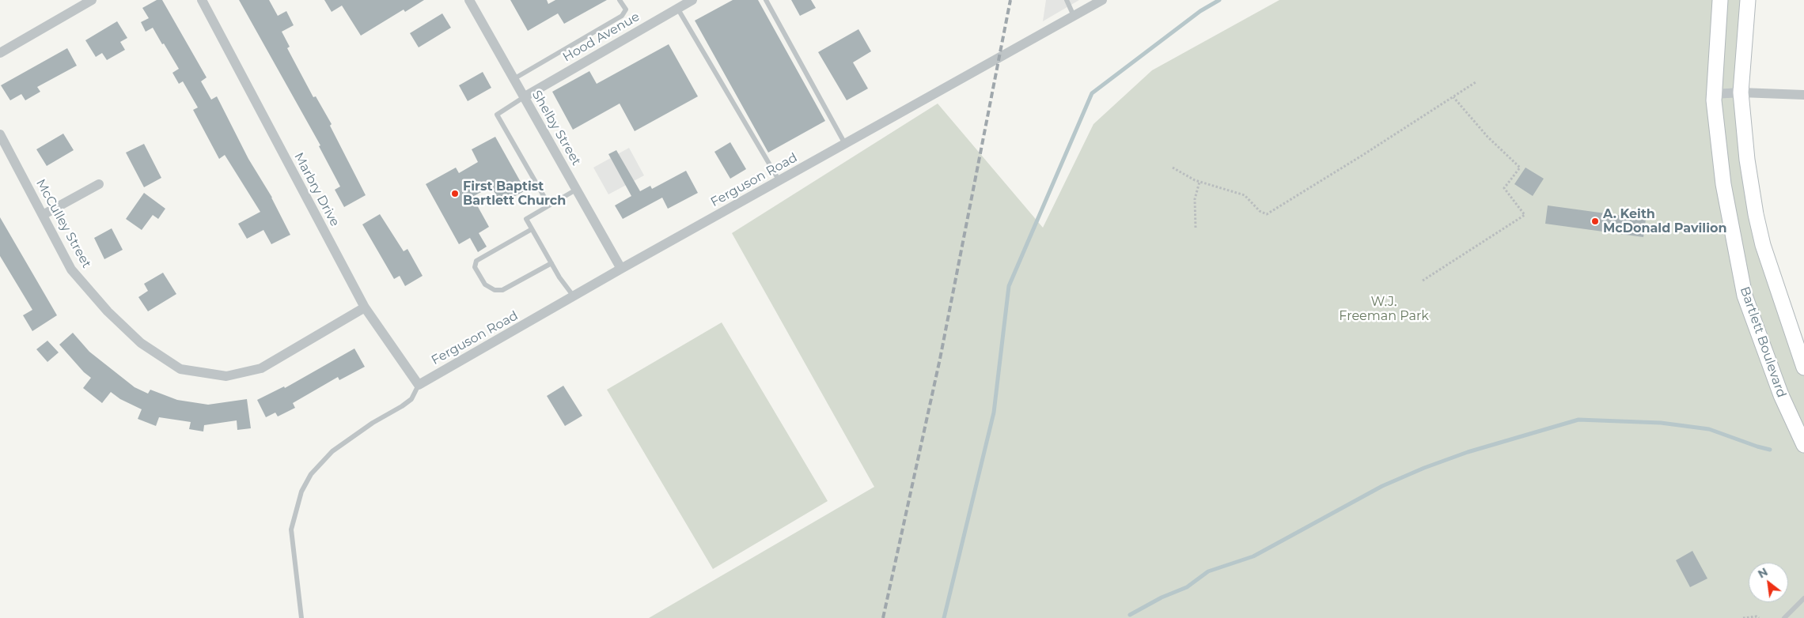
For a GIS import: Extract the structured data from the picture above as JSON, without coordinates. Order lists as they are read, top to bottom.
{
  "streets": {
    "main road": ["Bartlett Boulevard"],
    "street": [
      "Hood Avenue",
      "Shelby Street",
      "Ferguson Road",
      "Marbry Drive",
      "McCulley Street"
    ]
  },
  "crossings": [
    ["Hood Avenue", "Shelby Street"],
    ["Shelby Street", "Ferguson Road"],
    ["Ferguson Road", "Marbry Drive"],
    ["Marbry Drive", "McCulley Street"]
  ],
  "parks": ["W.J. Freeman Park"],
  "places": ["First Baptist Bartlett Church", "A. Keith McDonald Pavilion"],
  "north": "top left"
}
